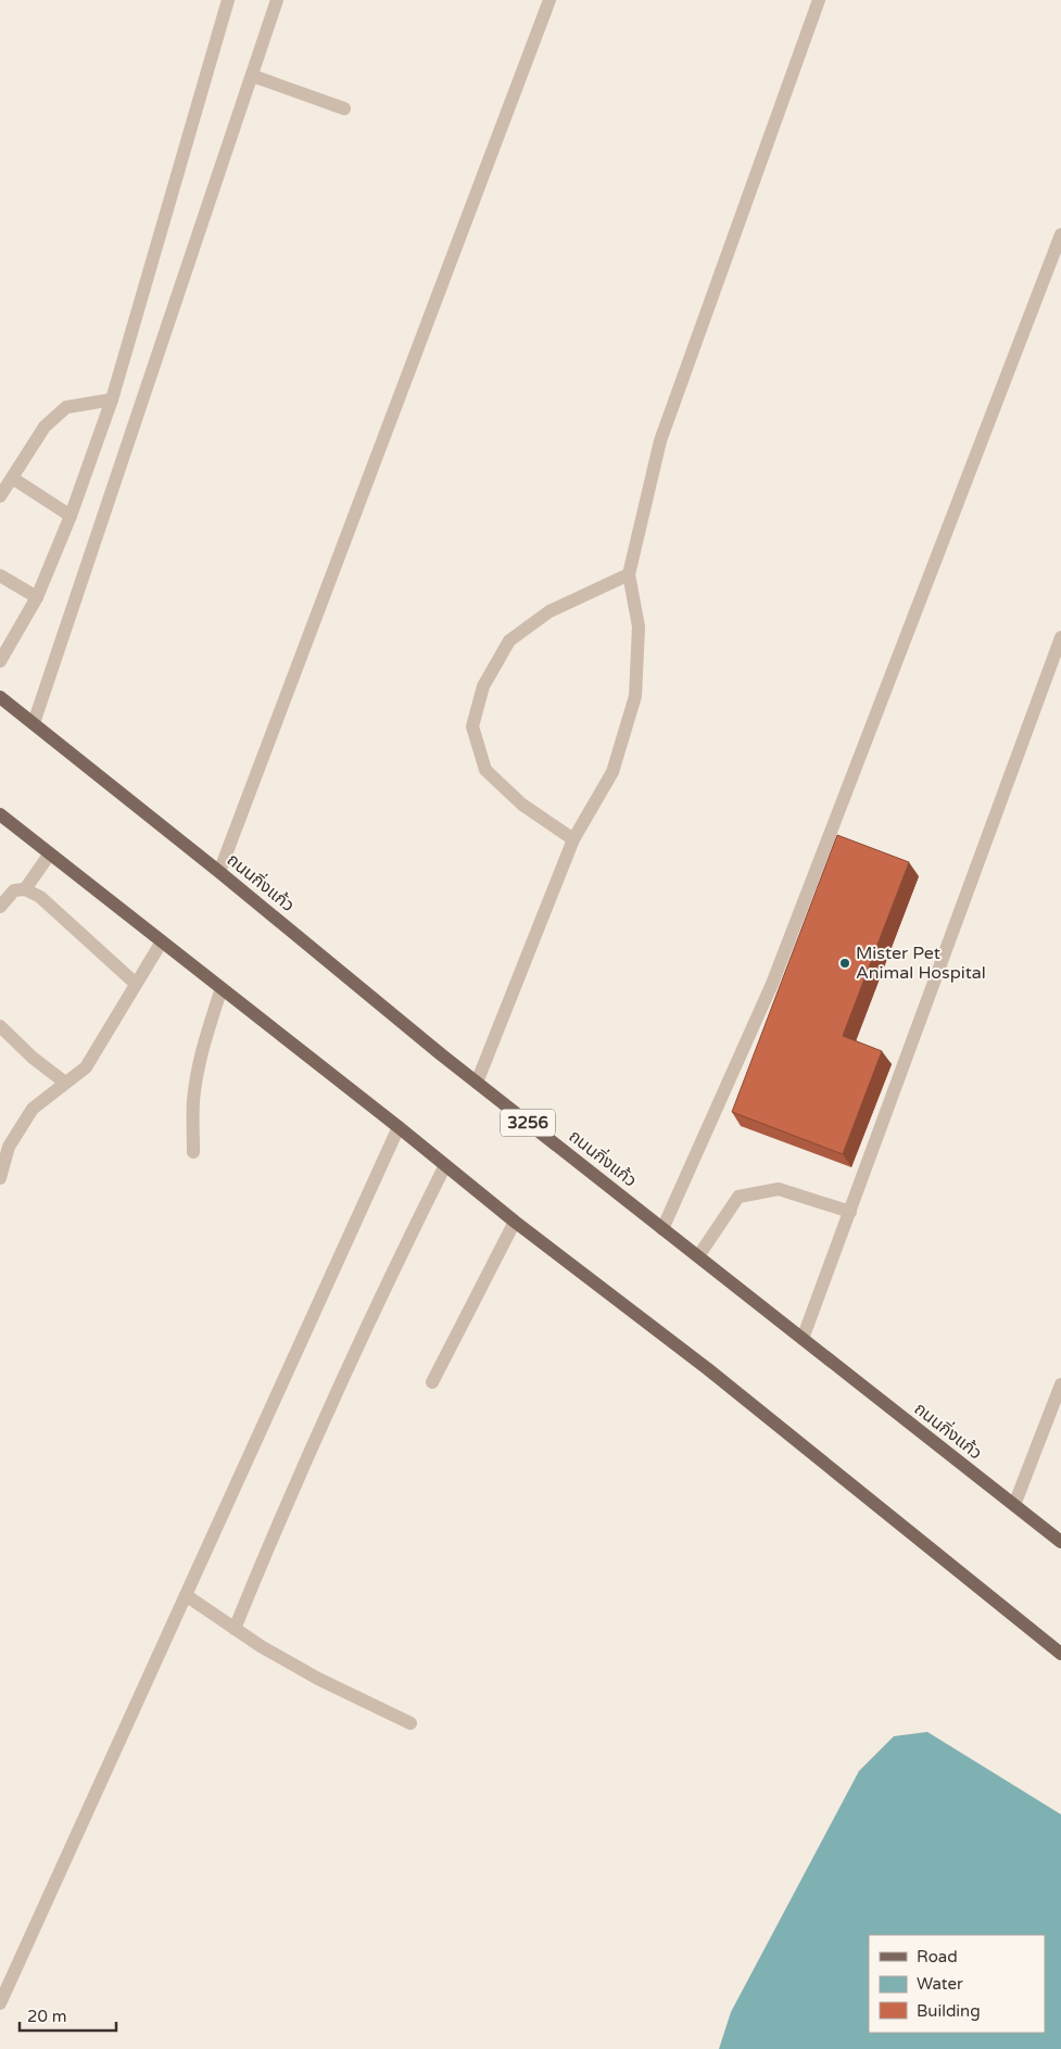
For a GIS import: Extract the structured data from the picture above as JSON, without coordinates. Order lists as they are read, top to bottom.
{
  "streets": {
    "main road": ["ถนนกิ่งแก้ว", "3256"]
  },
  "places": ["Mister Pet Animal Hospital"],
  "legend": ["Road", "Water", "Building"],
  "scale_bar": "20 m"
}
